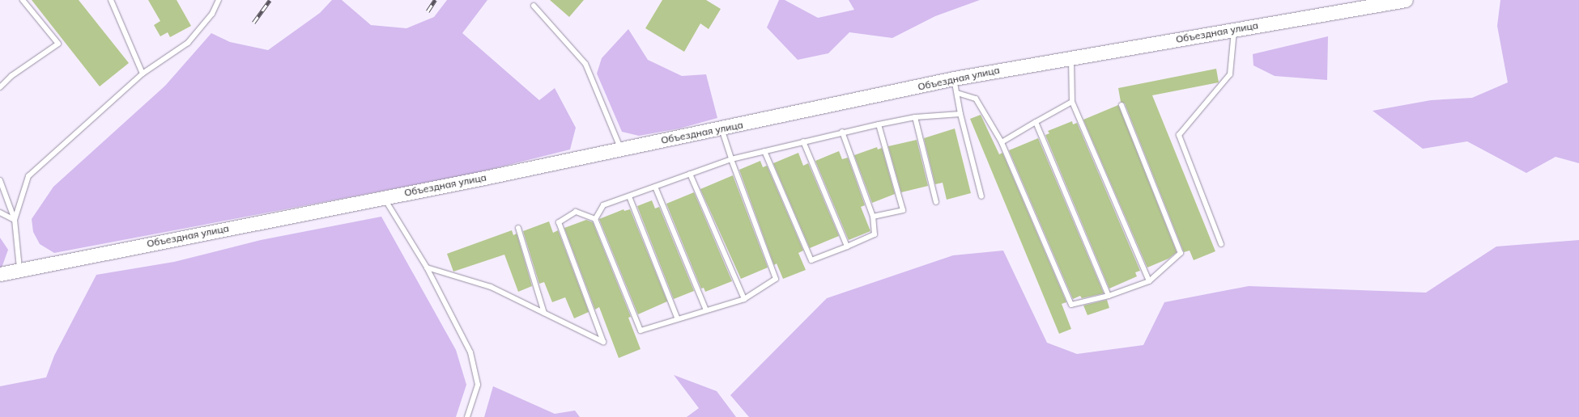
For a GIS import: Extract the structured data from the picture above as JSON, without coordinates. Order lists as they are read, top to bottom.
{
  "streets": {
    "main road": ["Объездная улица"]
  }
}
